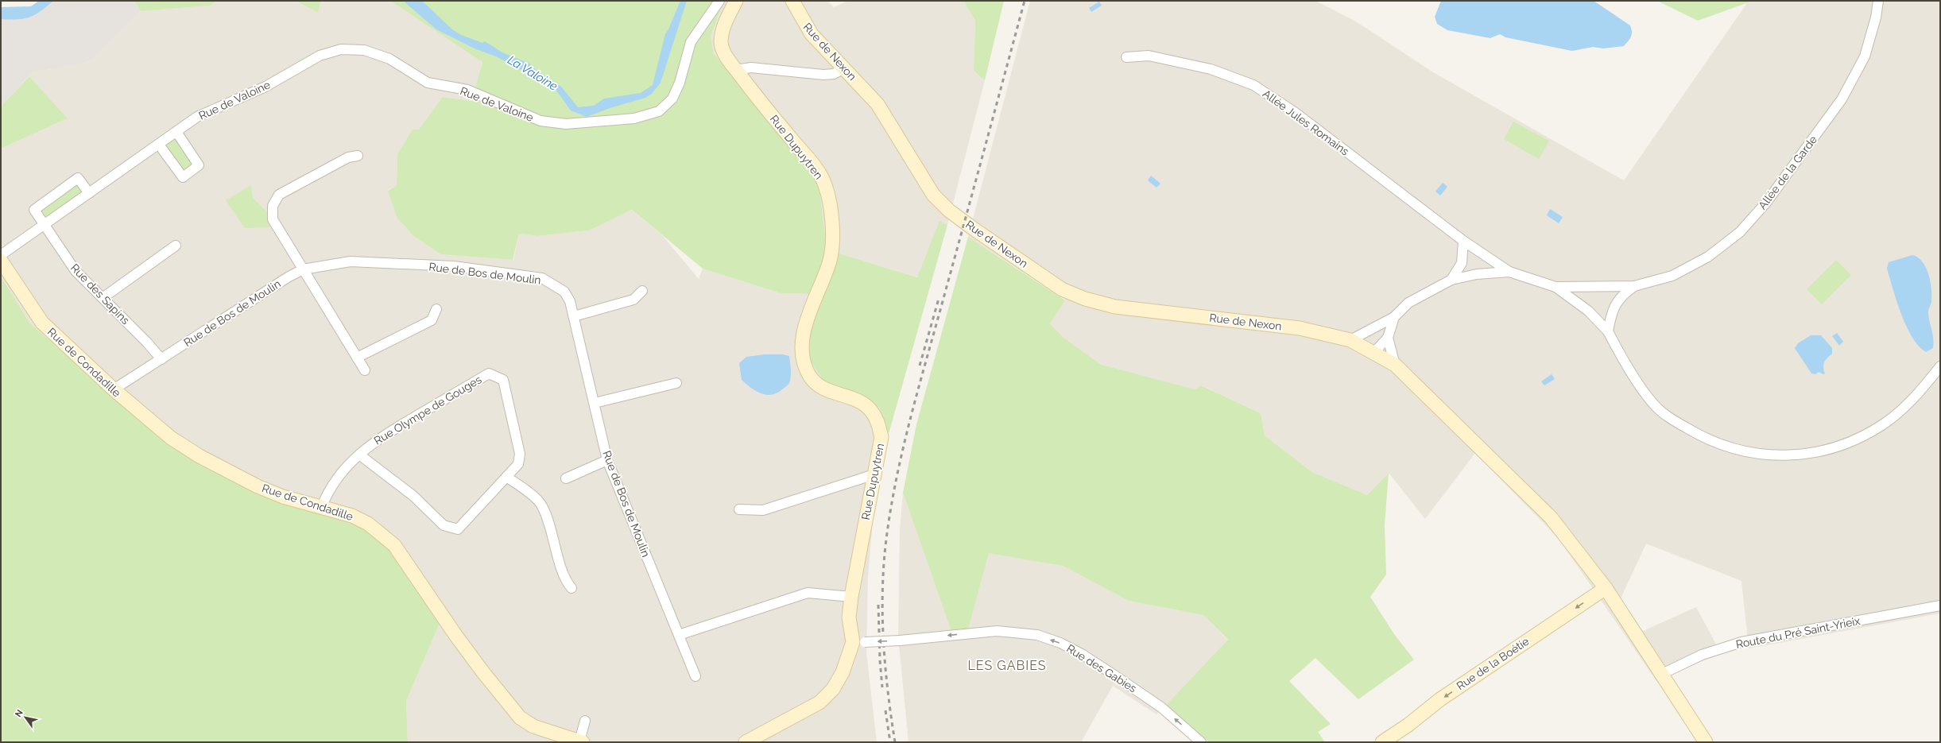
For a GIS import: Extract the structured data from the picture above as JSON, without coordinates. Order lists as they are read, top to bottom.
{
  "streets": {
    "street": [
      "Rue de Nexon",
      "Rue de Valoine",
      "Allée Jules Romains",
      "Rue Dupuytren",
      "Allée de la Garde",
      "Rue de Bos de Moulin",
      "Rue des Sapins",
      "Rue de Condadille",
      "Rue Olympe de Gouges",
      "Route du Pré Saint-Yrieix",
      "Rue de la Boétie",
      "Rue des Gabies"
    ]
  },
  "crossings": [
    ["Rue de Nexon", "Allée de la Garde"],
    ["Rue de Nexon", "Route du Pré Saint-Yrieix"],
    ["Rue de Nexon", "Rue de la Boétie"],
    ["Rue de Valoine", "Rue des Sapins"],
    ["Allée Jules Romains", "Allée de la Garde"],
    ["Rue Dupuytren", "Rue des Gabies"],
    ["Rue de Bos de Moulin", "Rue des Sapins"],
    ["Rue de Bos de Moulin", "Rue de Condadille"],
    ["Rue de Condadille", "Rue Olympe de Gouges"]
  ],
  "one_way": ["Rue de la Boétie", "Rue des Gabies"],
  "districts": ["LES GABIES"],
  "water": ["La Valoine"],
  "north": "top left"
}
